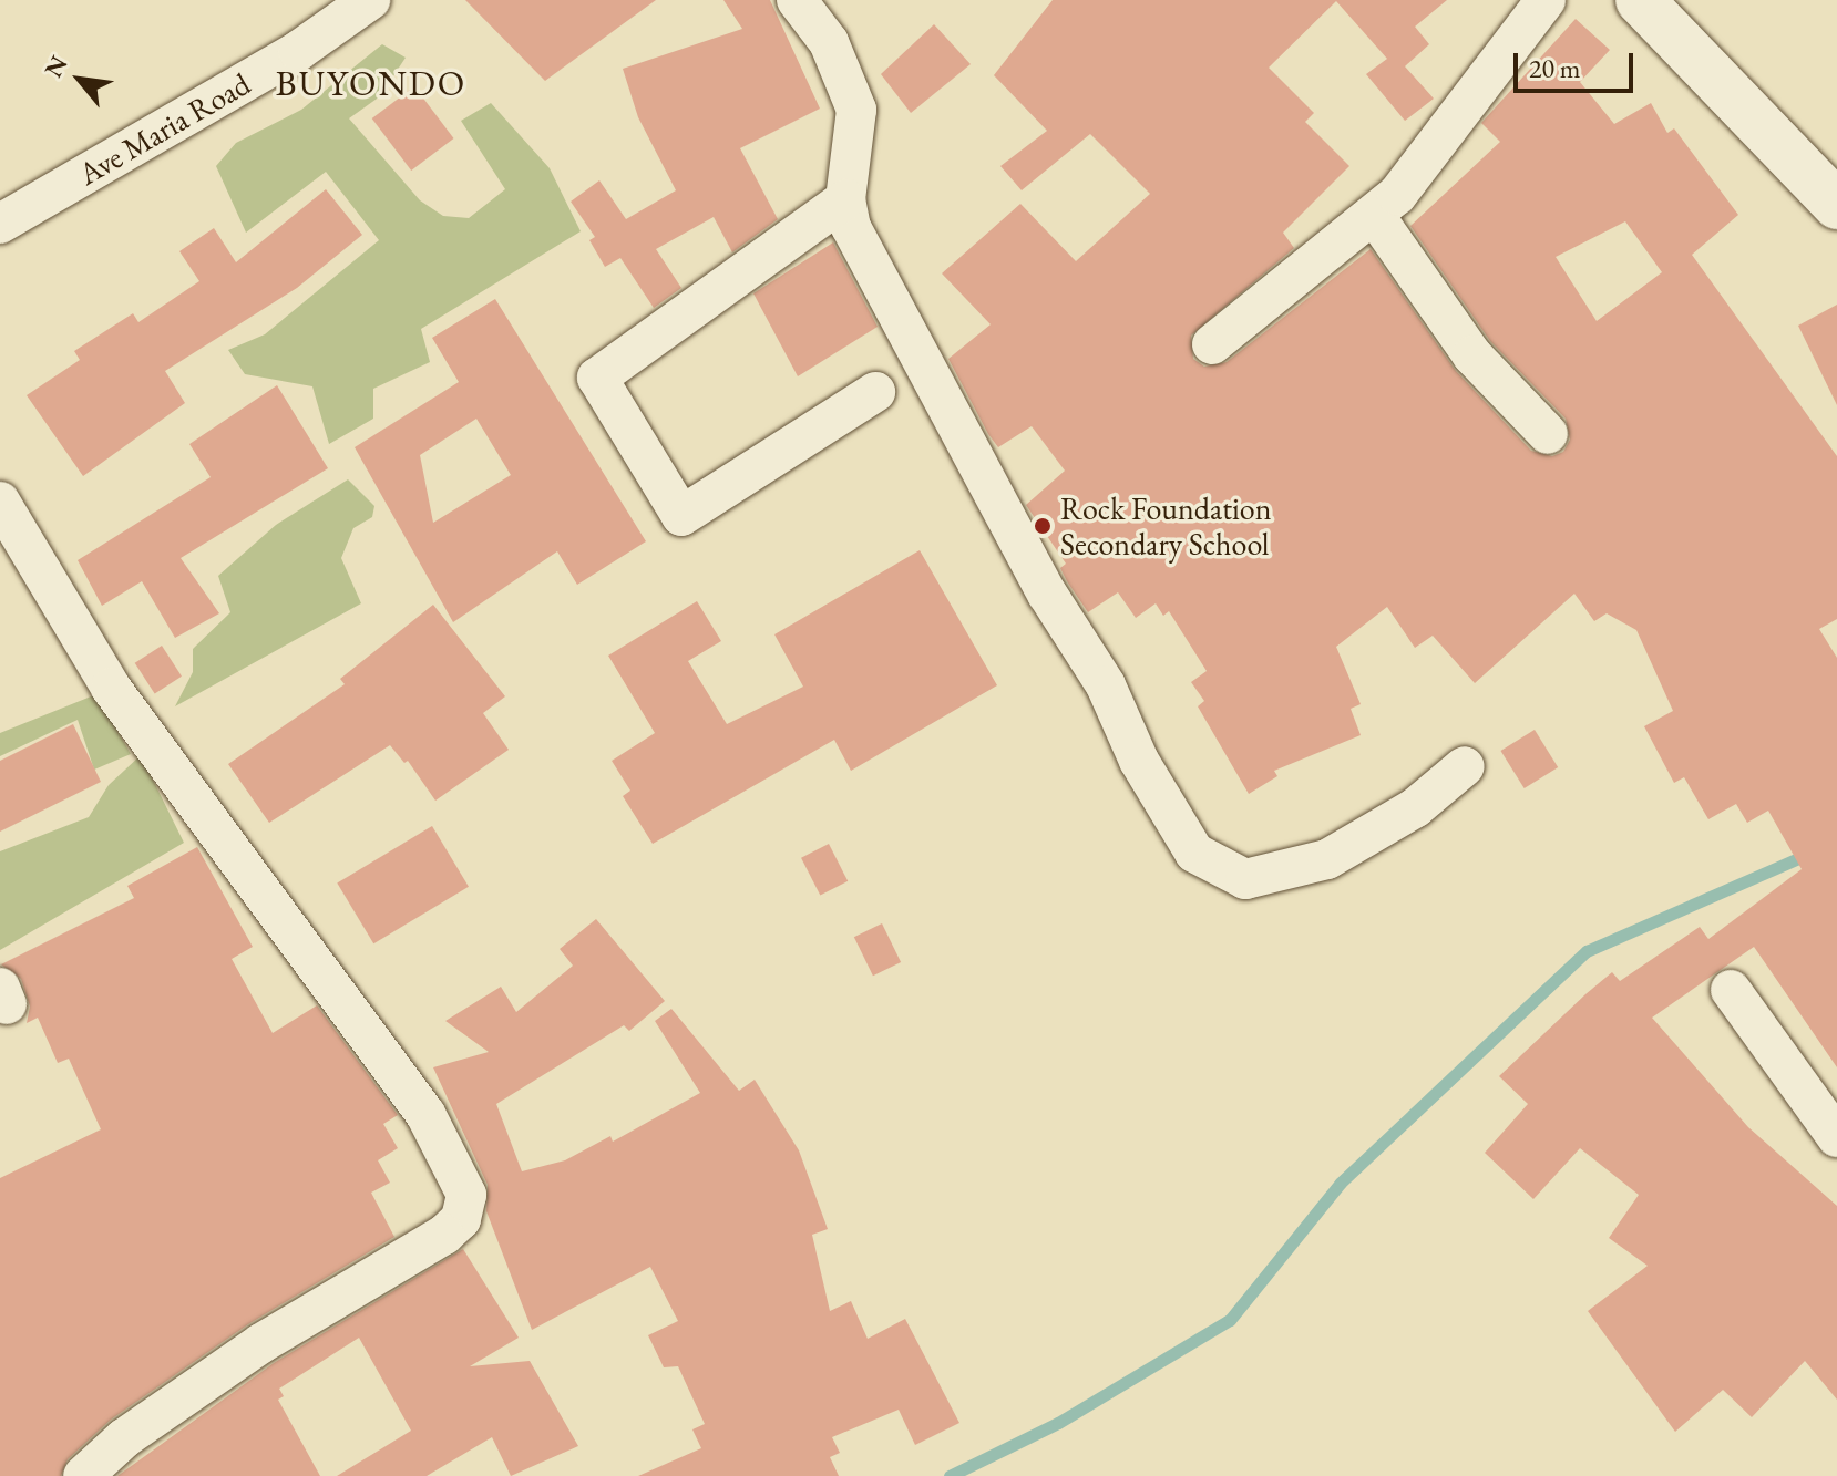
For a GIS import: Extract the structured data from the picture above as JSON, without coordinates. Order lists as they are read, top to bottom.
{
  "streets": {
    "street": ["Ave Maria Road"]
  },
  "districts": ["BUYONDO"],
  "places": ["Rock Foundation Secondary School"],
  "scale_bar": "20 m",
  "north": "top left"
}
